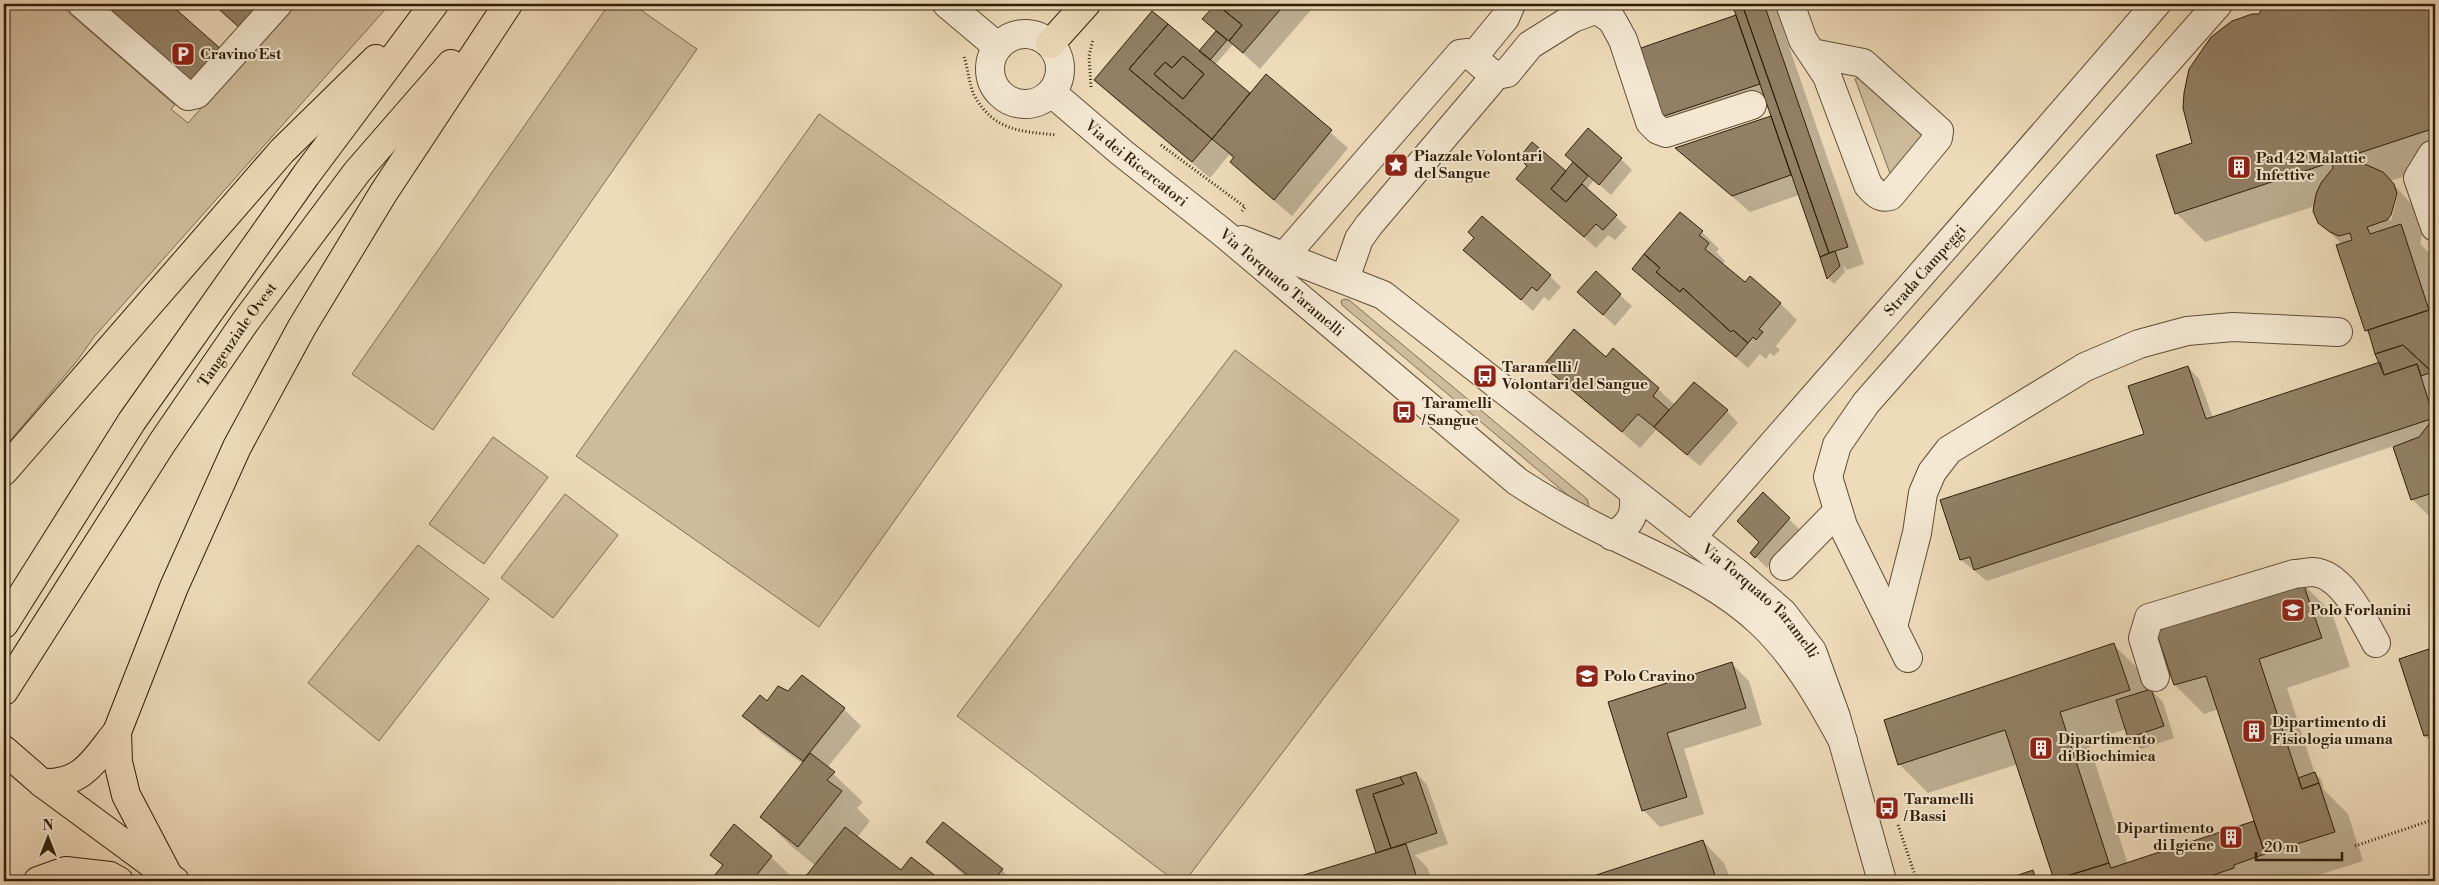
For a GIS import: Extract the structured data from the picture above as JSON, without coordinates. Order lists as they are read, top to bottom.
{
  "streets": {
    "main road": ["Tangenziale Ovest"],
    "street": ["Via dei Ricercatori", "Strada Campeggi", "Via Torquato Taramelli"]
  },
  "crossings": [
    ["Via dei Ricercatori", "Via Torquato Taramelli"],
    ["Strada Campeggi", "Via Torquato Taramelli"]
  ],
  "places": {
    "parking": ["Cravino Est"],
    "place": ["Piazzale Volontari del Sangue"],
    "building": [
      "Pad 42 Malattie Infettive",
      "Dipartimento di Fisiologia umana",
      "Dipartimento di Biochimica",
      "Dipartimento di Igiene"
    ],
    "bus stop": ["Taramelli / Volontari del Sangue", "Taramelli / Sangue", "Taramelli / Bassi"],
    "school or university": ["Polo Forlanini", "Polo Cravino"]
  },
  "scale_bar": "20 m",
  "north": "top"
}
